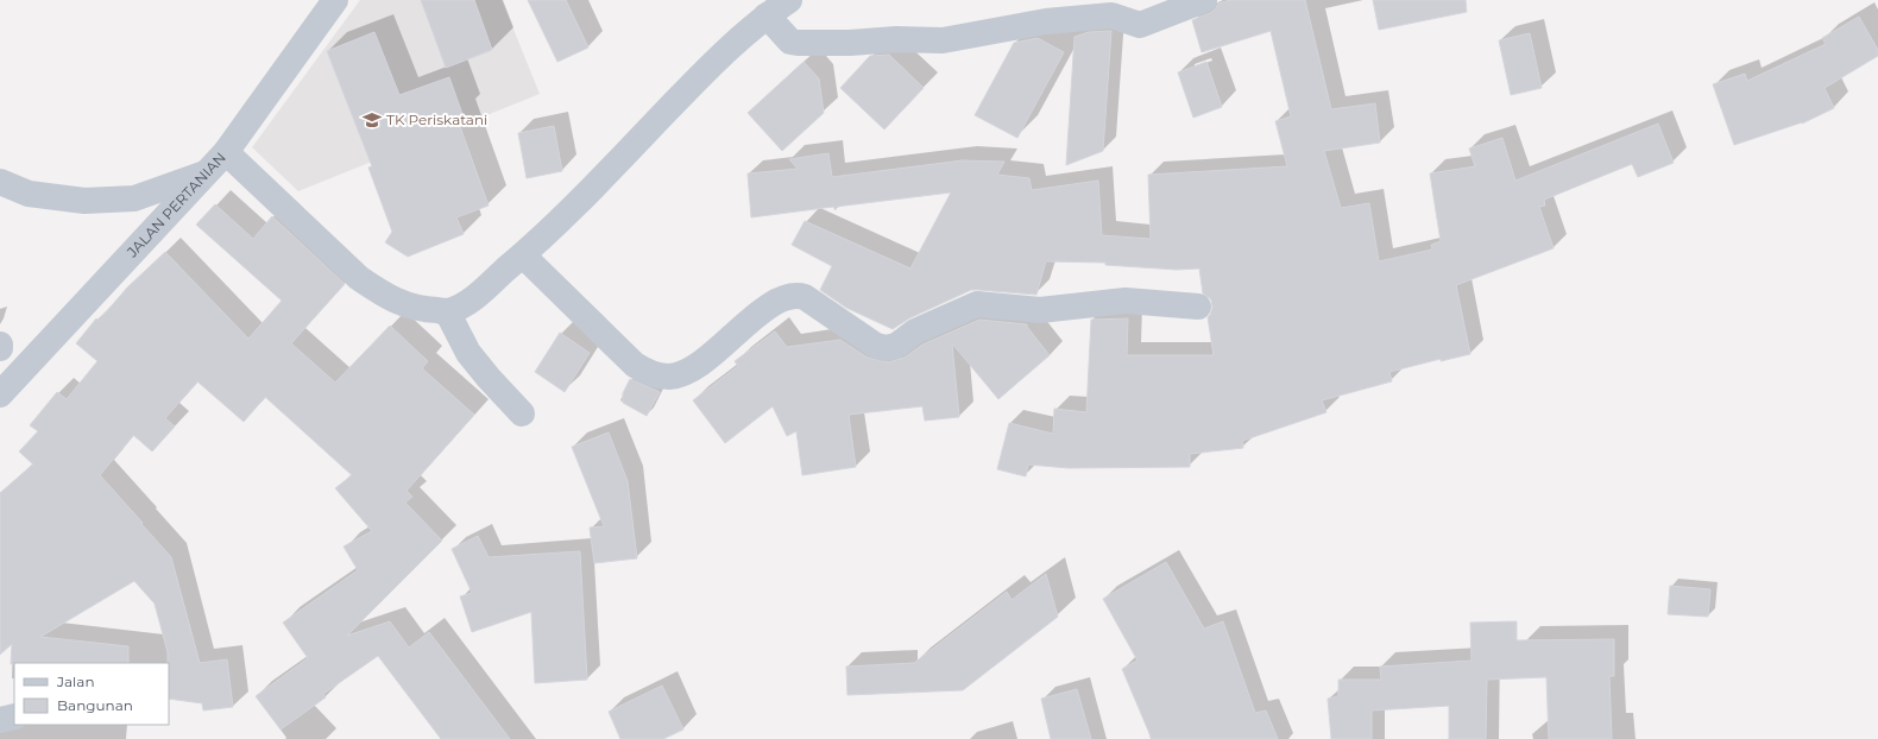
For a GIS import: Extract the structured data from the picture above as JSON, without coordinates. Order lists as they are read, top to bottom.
{
  "streets": {
    "street": ["JALAN PERTANIAN"]
  },
  "places": {
    "school or university": ["TK Periskatani"]
  },
  "legend": ["Jalan", "Bangunan"]
}
